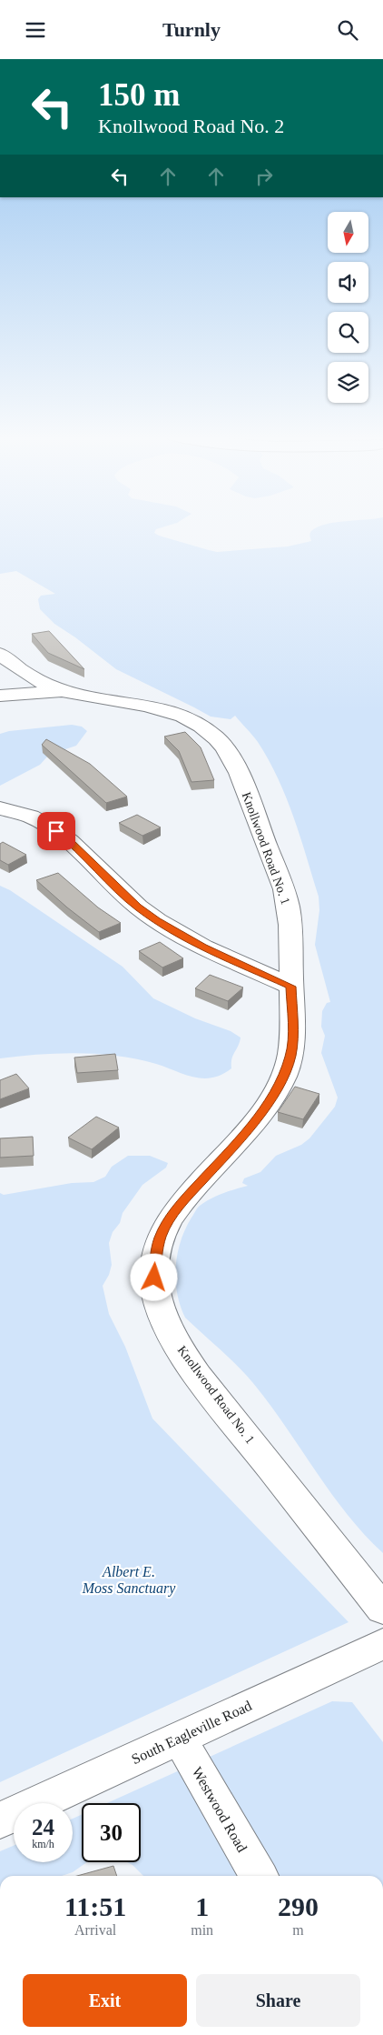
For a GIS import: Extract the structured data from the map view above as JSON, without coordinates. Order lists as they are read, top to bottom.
{
  "streets": {
    "street": ["Knollwood Road No. 1", "South Eagleville Road", "Westwood Road"]
  },
  "crossings": [
    ["South Eagleville Road", "Westwood Road"]
  ],
  "parks": ["Albert E. Moss Sanctuary"],
  "north": "bottom",
  "page": {
    "header": "Turnly",
    "turn": ["150 m", "Knollwood Road No. 2"],
    "speed": "24 km/h",
    "limit": "30",
    "eta": [
      "11:51",
      "Arrival",
      "1",
      "min",
      "290",
      "m"
    ],
    "buttons": ["Exit", "Share"]
  }
}
